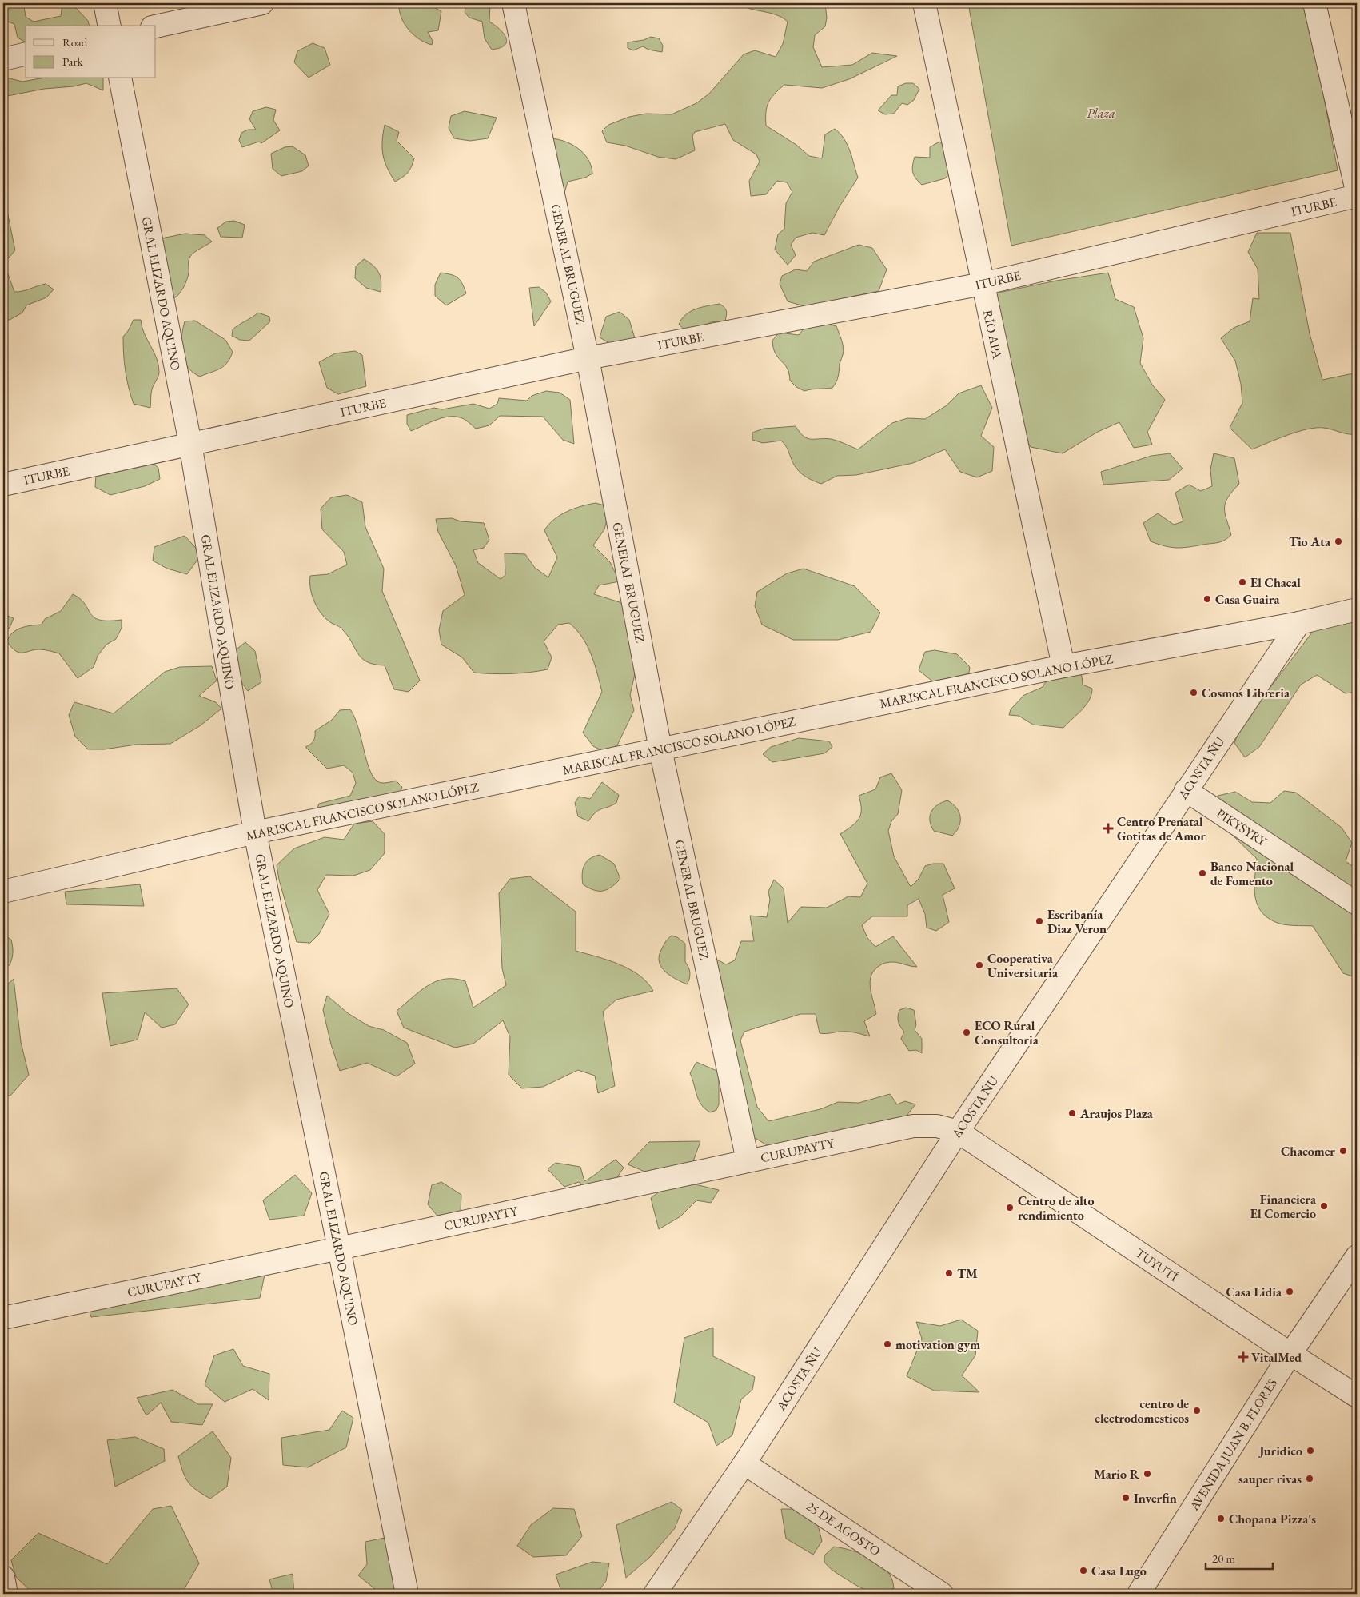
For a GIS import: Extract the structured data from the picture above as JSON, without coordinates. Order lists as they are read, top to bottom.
{
  "streets": {
    "street": [
      "ITURBE",
      "GENERAL BRUGUEZ",
      "GRAL ELIZARDO AQUINO",
      "RÍO APA",
      "MARISCAL FRANCISCO SOLANO LÓPEZ",
      "ACOSTA ÑU",
      "PIKYSYRY",
      "CURUPAYTY",
      "TUYUTÍ",
      "AVENIDA JUAN B. FLORES",
      "25 DE AGOSTO"
    ]
  },
  "crossings": [
    ["ITURBE", "GENERAL BRUGUEZ"],
    ["ITURBE", "GRAL ELIZARDO AQUINO"],
    ["ITURBE", "RÍO APA"],
    ["GENERAL BRUGUEZ", "MARISCAL FRANCISCO SOLANO LÓPEZ"],
    ["GENERAL BRUGUEZ", "CURUPAYTY"],
    ["GRAL ELIZARDO AQUINO", "MARISCAL FRANCISCO SOLANO LÓPEZ"],
    ["GRAL ELIZARDO AQUINO", "CURUPAYTY"],
    ["RÍO APA", "MARISCAL FRANCISCO SOLANO LÓPEZ"],
    ["MARISCAL FRANCISCO SOLANO LÓPEZ", "ACOSTA ÑU"],
    ["ACOSTA ÑU", "PIKYSYRY"],
    ["ACOSTA ÑU", "CURUPAYTY"],
    ["ACOSTA ÑU", "TUYUTÍ"],
    ["ACOSTA ÑU", "25 DE AGOSTO"],
    ["CURUPAYTY", "TUYUTÍ"],
    ["TUYUTÍ", "AVENIDA JUAN B. FLORES"]
  ],
  "parks": ["Plaza"],
  "places": {
    "other": [
      "Tio Ata",
      "El Chacal",
      "Casa Guaira",
      "Cosmos Libreria",
      "Banco Nacional de Fomento",
      "Escribanía Diaz Veron",
      "Cooperativa Universitaria",
      "ECO Rural Consultoria",
      "Araujos Plaza",
      "Chacomer",
      "Financiera El Comercio",
      "Centro de alto rendimiento",
      "TM",
      "Casa Lidia",
      "motivation gym",
      "centro de electrodomesticos",
      "Juridico",
      "Mario R",
      "sauper rivas",
      "Inverfin",
      "Chopana Pizza's",
      "Casa Lugo"
    ],
    "health": ["Centro Prenatal Gotitas de Amor", "VitalMed"]
  },
  "legend": ["Road", "Park"],
  "scale_bar": "20 m"
}
